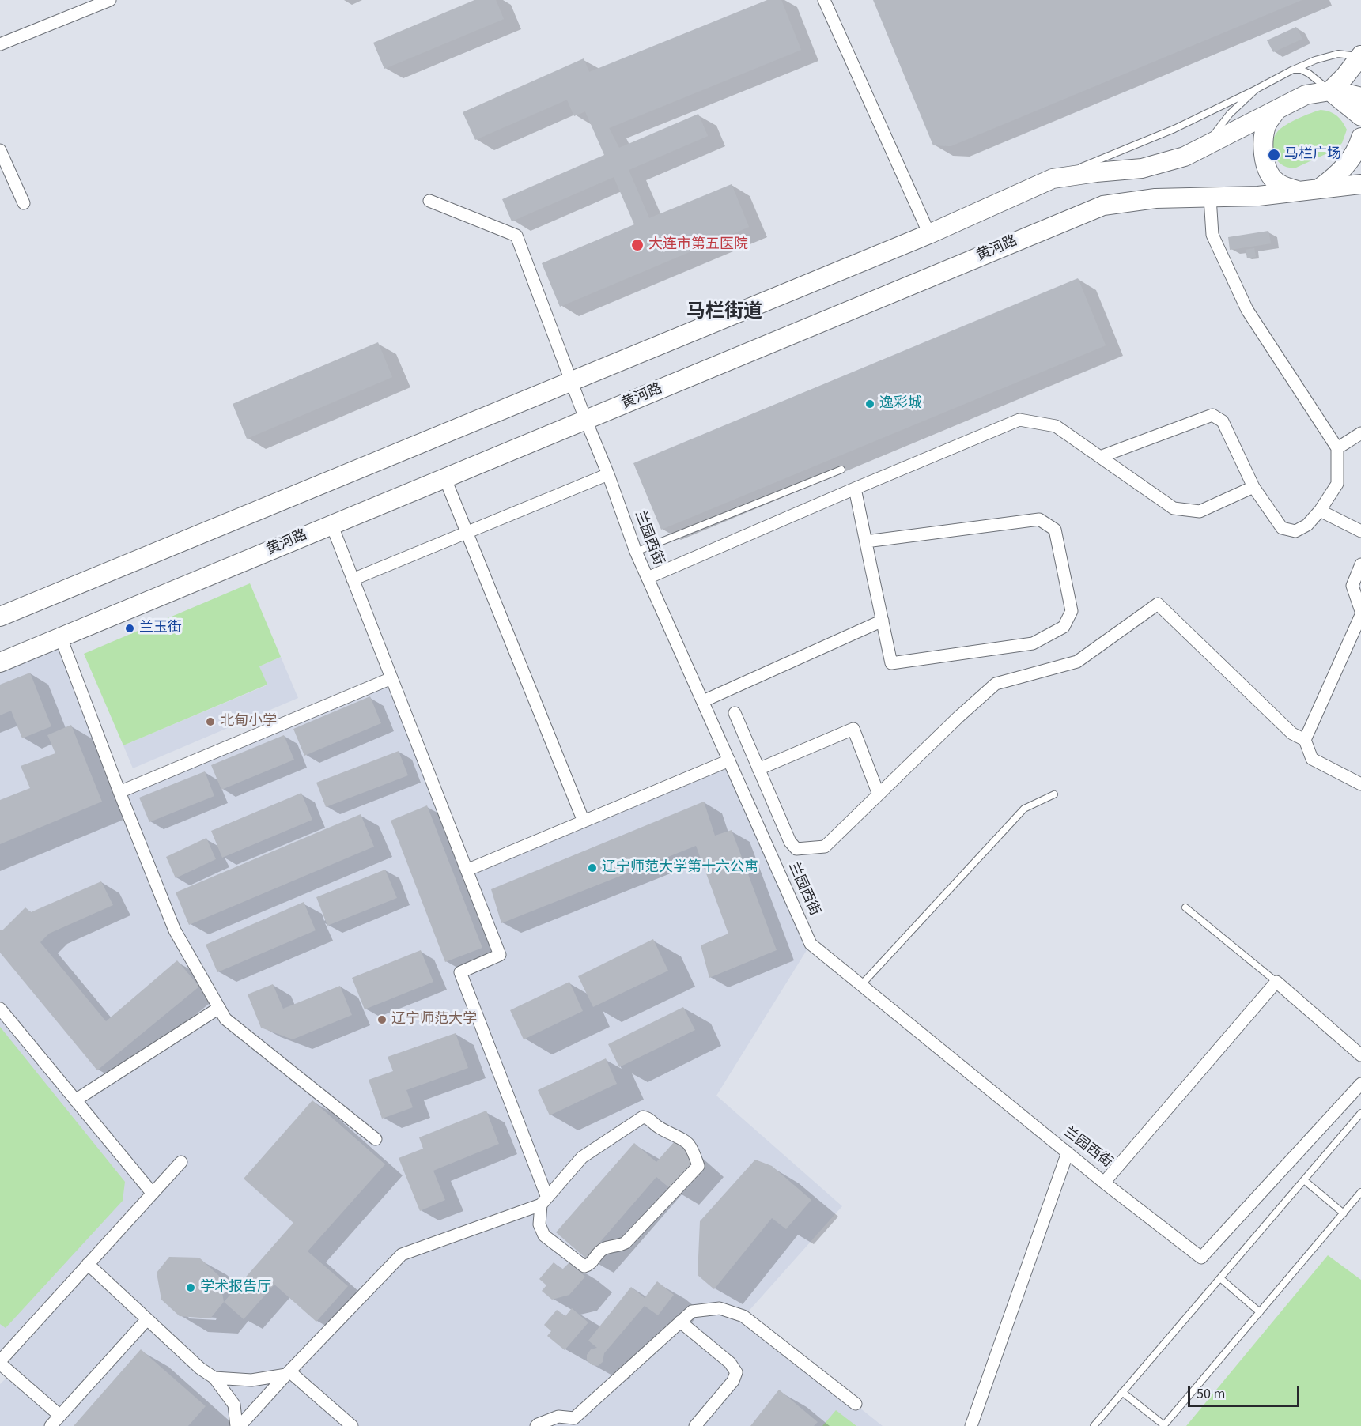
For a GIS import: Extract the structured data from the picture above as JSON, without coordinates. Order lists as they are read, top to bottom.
{
  "streets": {
    "main road": ["黄河路"],
    "street": ["兰园西街"]
  },
  "crossings": [
    ["黄河路", "兰园西街"]
  ],
  "districts": ["马栏街道"],
  "places": [
    "马栏广场",
    "大连市第五医院",
    "逸彩城",
    "兰玉街",
    "北甸小学",
    "辽宁师范大学第十六公寓",
    "辽宁师范大学",
    "学术报告厅"
  ],
  "scale_bar": "50 m"
}
